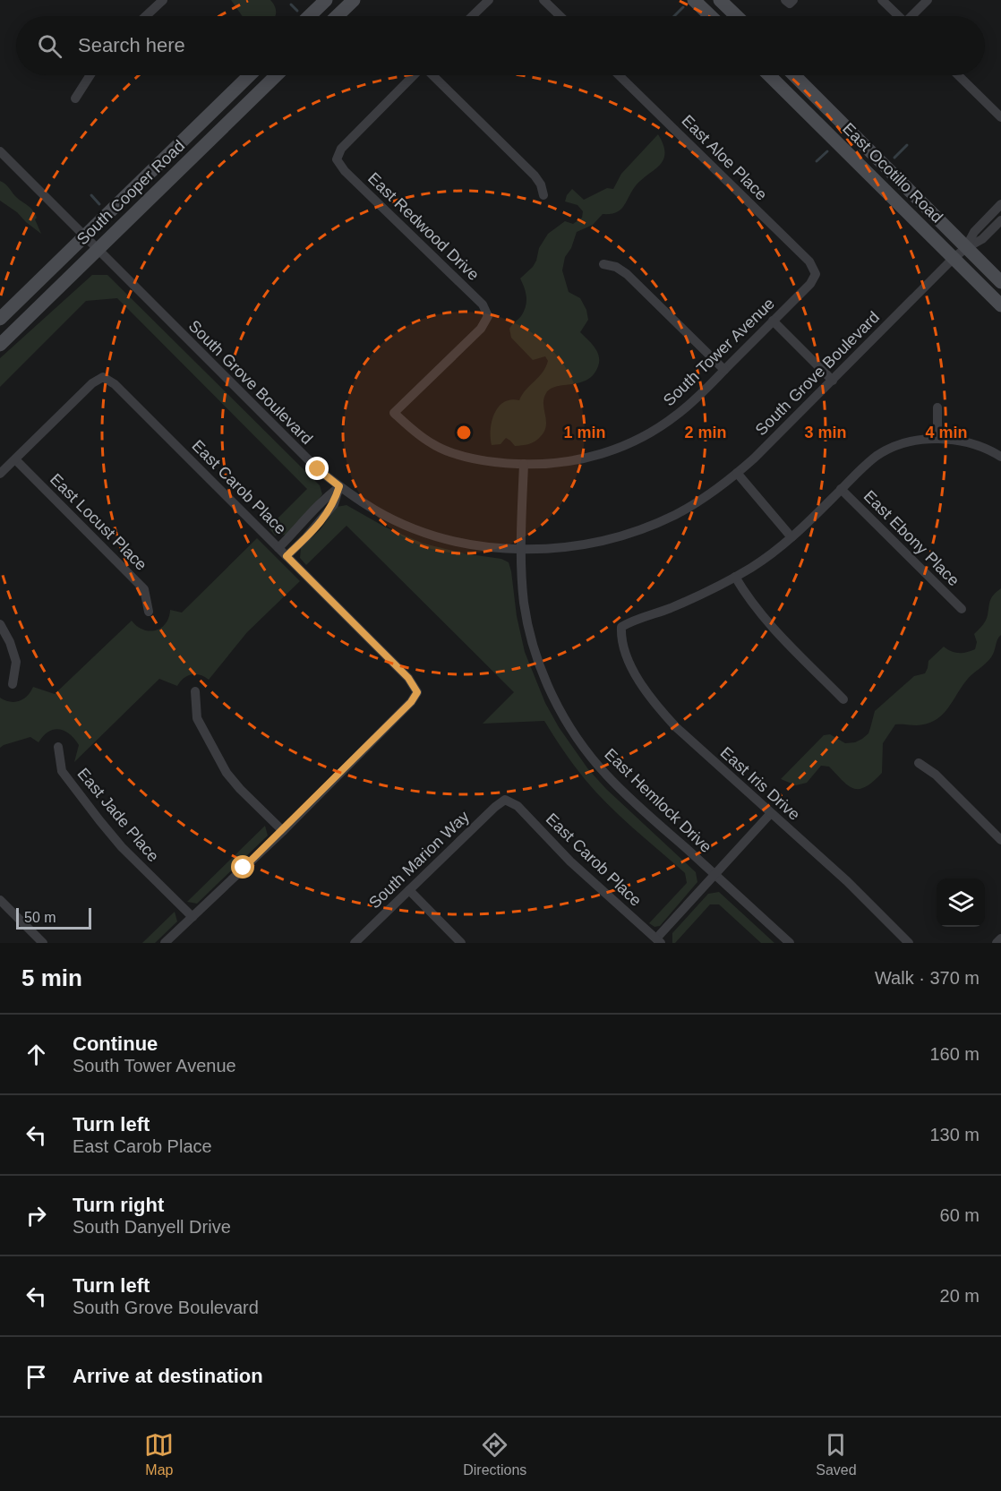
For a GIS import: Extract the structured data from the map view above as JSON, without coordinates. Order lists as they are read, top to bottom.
{
  "streets": {
    "main road": ["East Ocotillo Road", "South Cooper Road"],
    "street": [
      "East Aloe Place",
      "East Redwood Drive",
      "South Tower Avenue",
      "South Grove Boulevard",
      "East Carob Place",
      "East Locust Place",
      "East Ebony Place",
      "East Iris Drive",
      "East Hemlock Drive",
      "East Jade Place",
      "South Marion Way"
    ]
  },
  "crossings": [
    ["East Aloe Place", "South Tower Avenue"],
    ["East Ocotillo Road", "South Grove Boulevard"],
    ["South Cooper Road", "South Grove Boulevard"],
    ["East Redwood Drive", "South Tower Avenue"],
    ["South Tower Avenue", "East Hemlock Drive"],
    ["South Grove Boulevard", "East Hemlock Drive"],
    ["East Carob Place", "East Locust Place"],
    ["East Carob Place", "South Marion Way"]
  ],
  "scale_bar": "50 m",
  "page": {
    "search": "Search here",
    "scale": "50 m",
    "heading": ["5 min", "Walk · 370 m"],
    "list": [
      ["Continue", "South Tower Avenue", "160 m"],
      ["Turn left", "East Carob Place", "130 m"],
      ["Turn right", "South Danyell Drive", "60 m"],
      ["Turn left", "South Grove Boulevard", "20 m"],
      "Arrive at destination"
    ],
    "nav": ["Map", "Directions", "Saved"]
  },
  "rings": [
    "1 min",
    "2 min",
    "3 min",
    "4 min"
  ]
}
